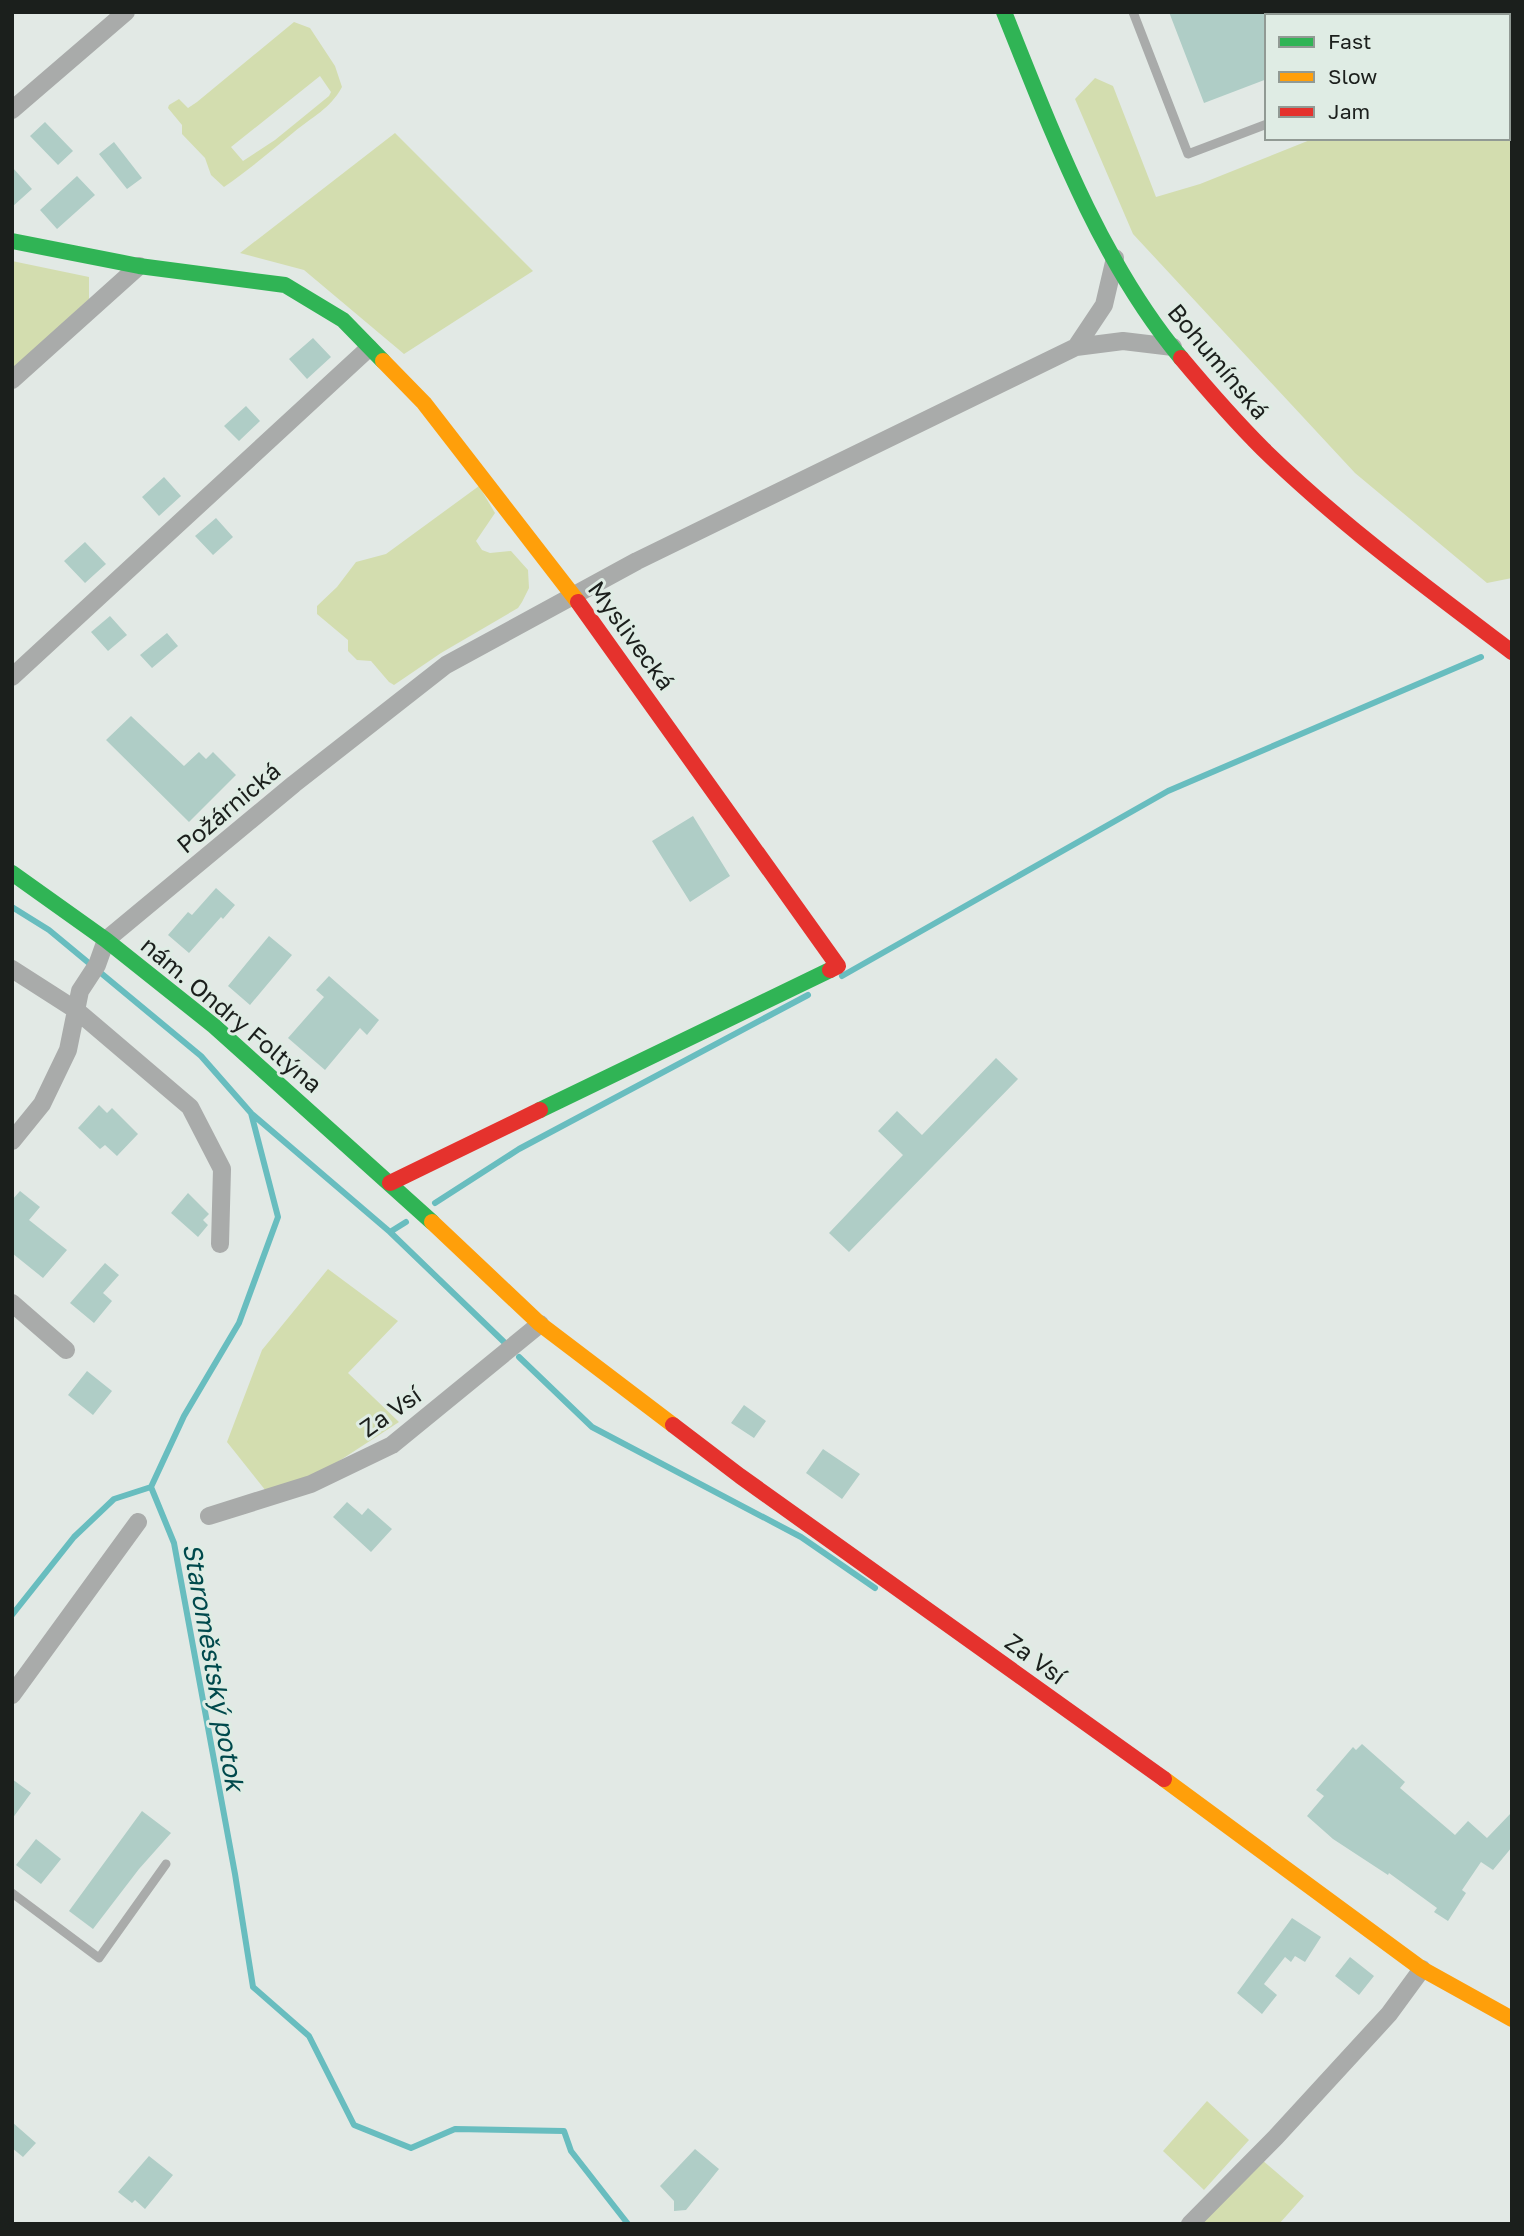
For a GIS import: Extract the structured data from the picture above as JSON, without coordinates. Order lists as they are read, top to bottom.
{
  "streets": {
    "street": [
      "Bohumínská",
      "Myslivecká",
      "Požárnická",
      "nám. Ondry Foltýna",
      "Za Vsí"
    ]
  },
  "crossings": [
    ["Myslivecká", "Požárnická"],
    ["Myslivecká", "nám. Ondry Foltýna"],
    ["Požárnická", "nám. Ondry Foltýna"],
    ["nám. Ondry Foltýna", "Za Vsí"]
  ],
  "water": ["Staroměstský potok"],
  "legend": ["Fast", "Slow", "Jam"]
}
